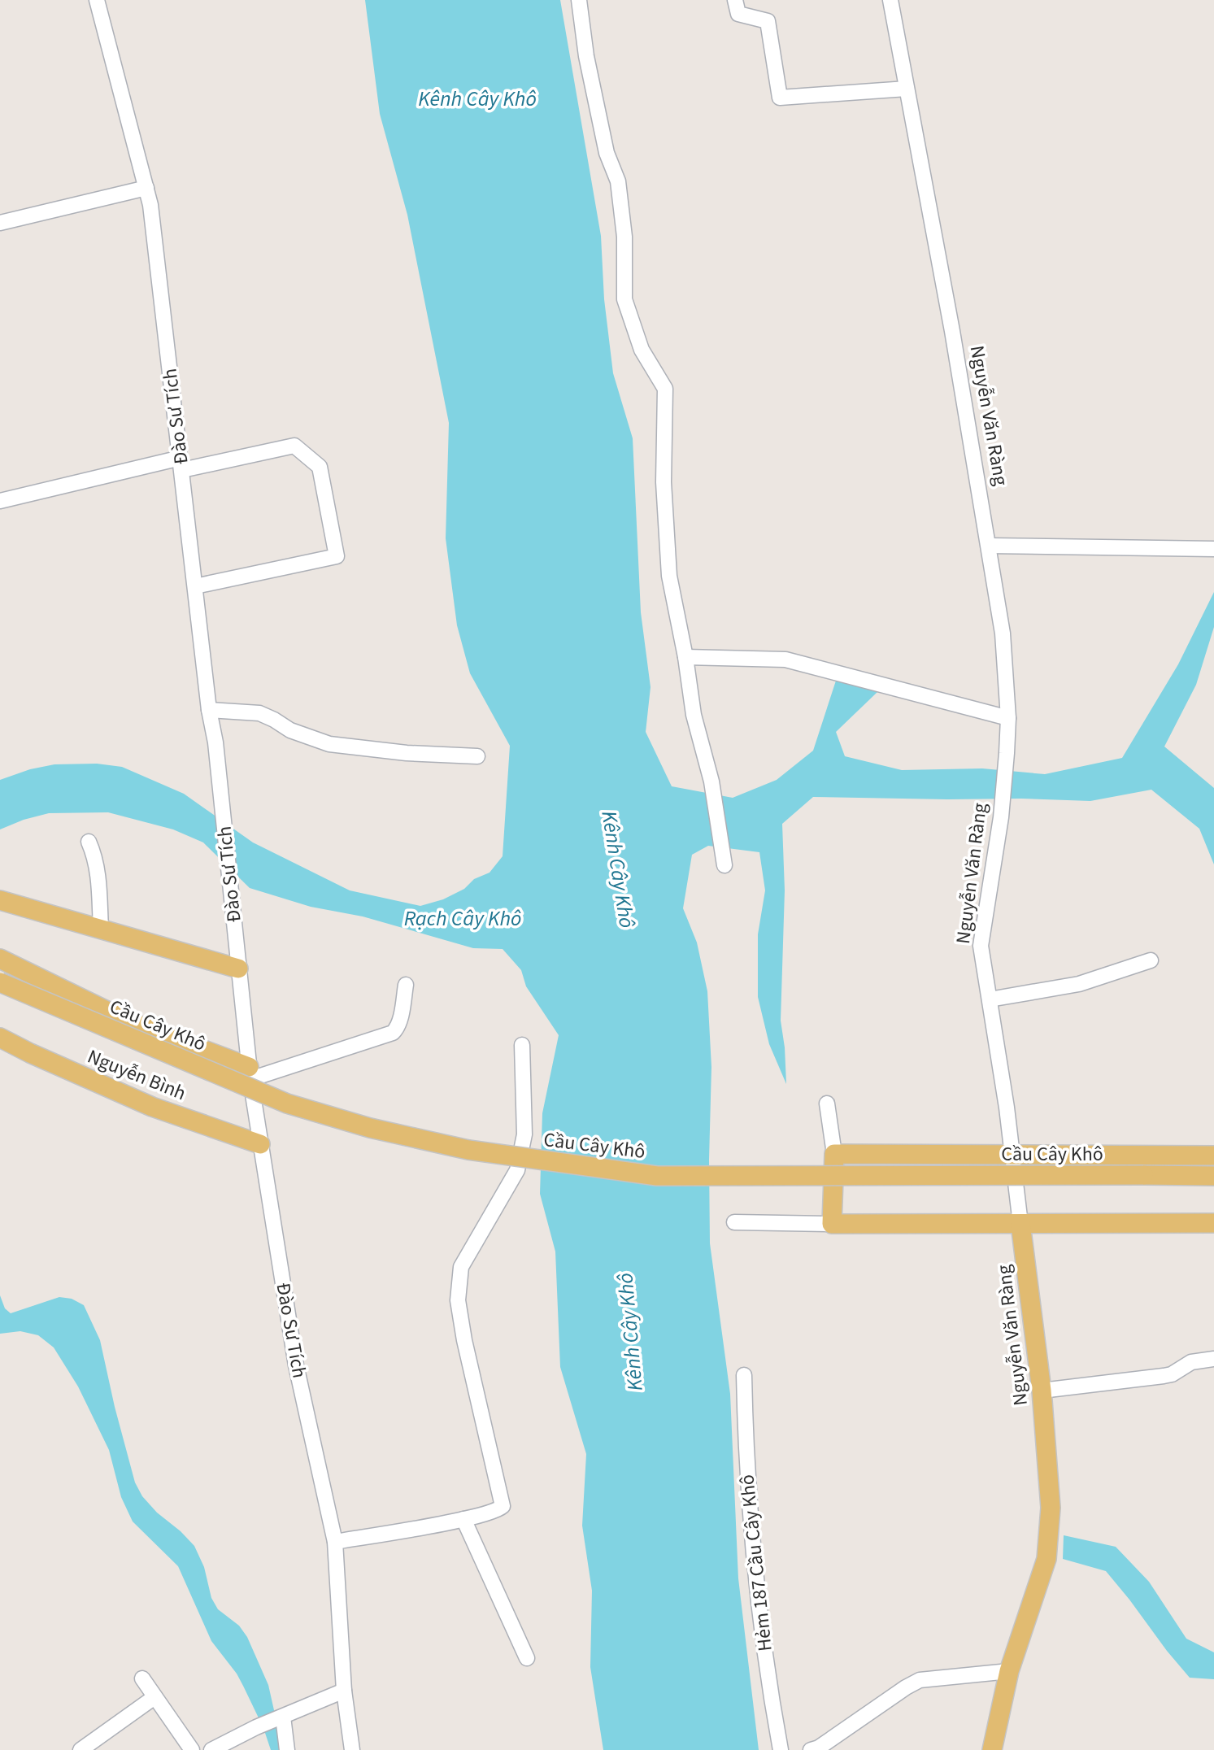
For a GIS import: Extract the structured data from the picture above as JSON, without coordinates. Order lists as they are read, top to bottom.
{
  "streets": {
    "main road": ["Nguyễn Văn Ràng", "Cầu Cây Khô", "Nguyễn Bình"],
    "street": ["Đào Sư Tích", "Hẻm 187 Cầu Cây Khô"]
  },
  "crossings": [
    ["Đào Sư Tích", "Nguyễn Bình"]
  ],
  "water": ["Kênh Cây Khô", "Rạch Cây Khô"]
}
